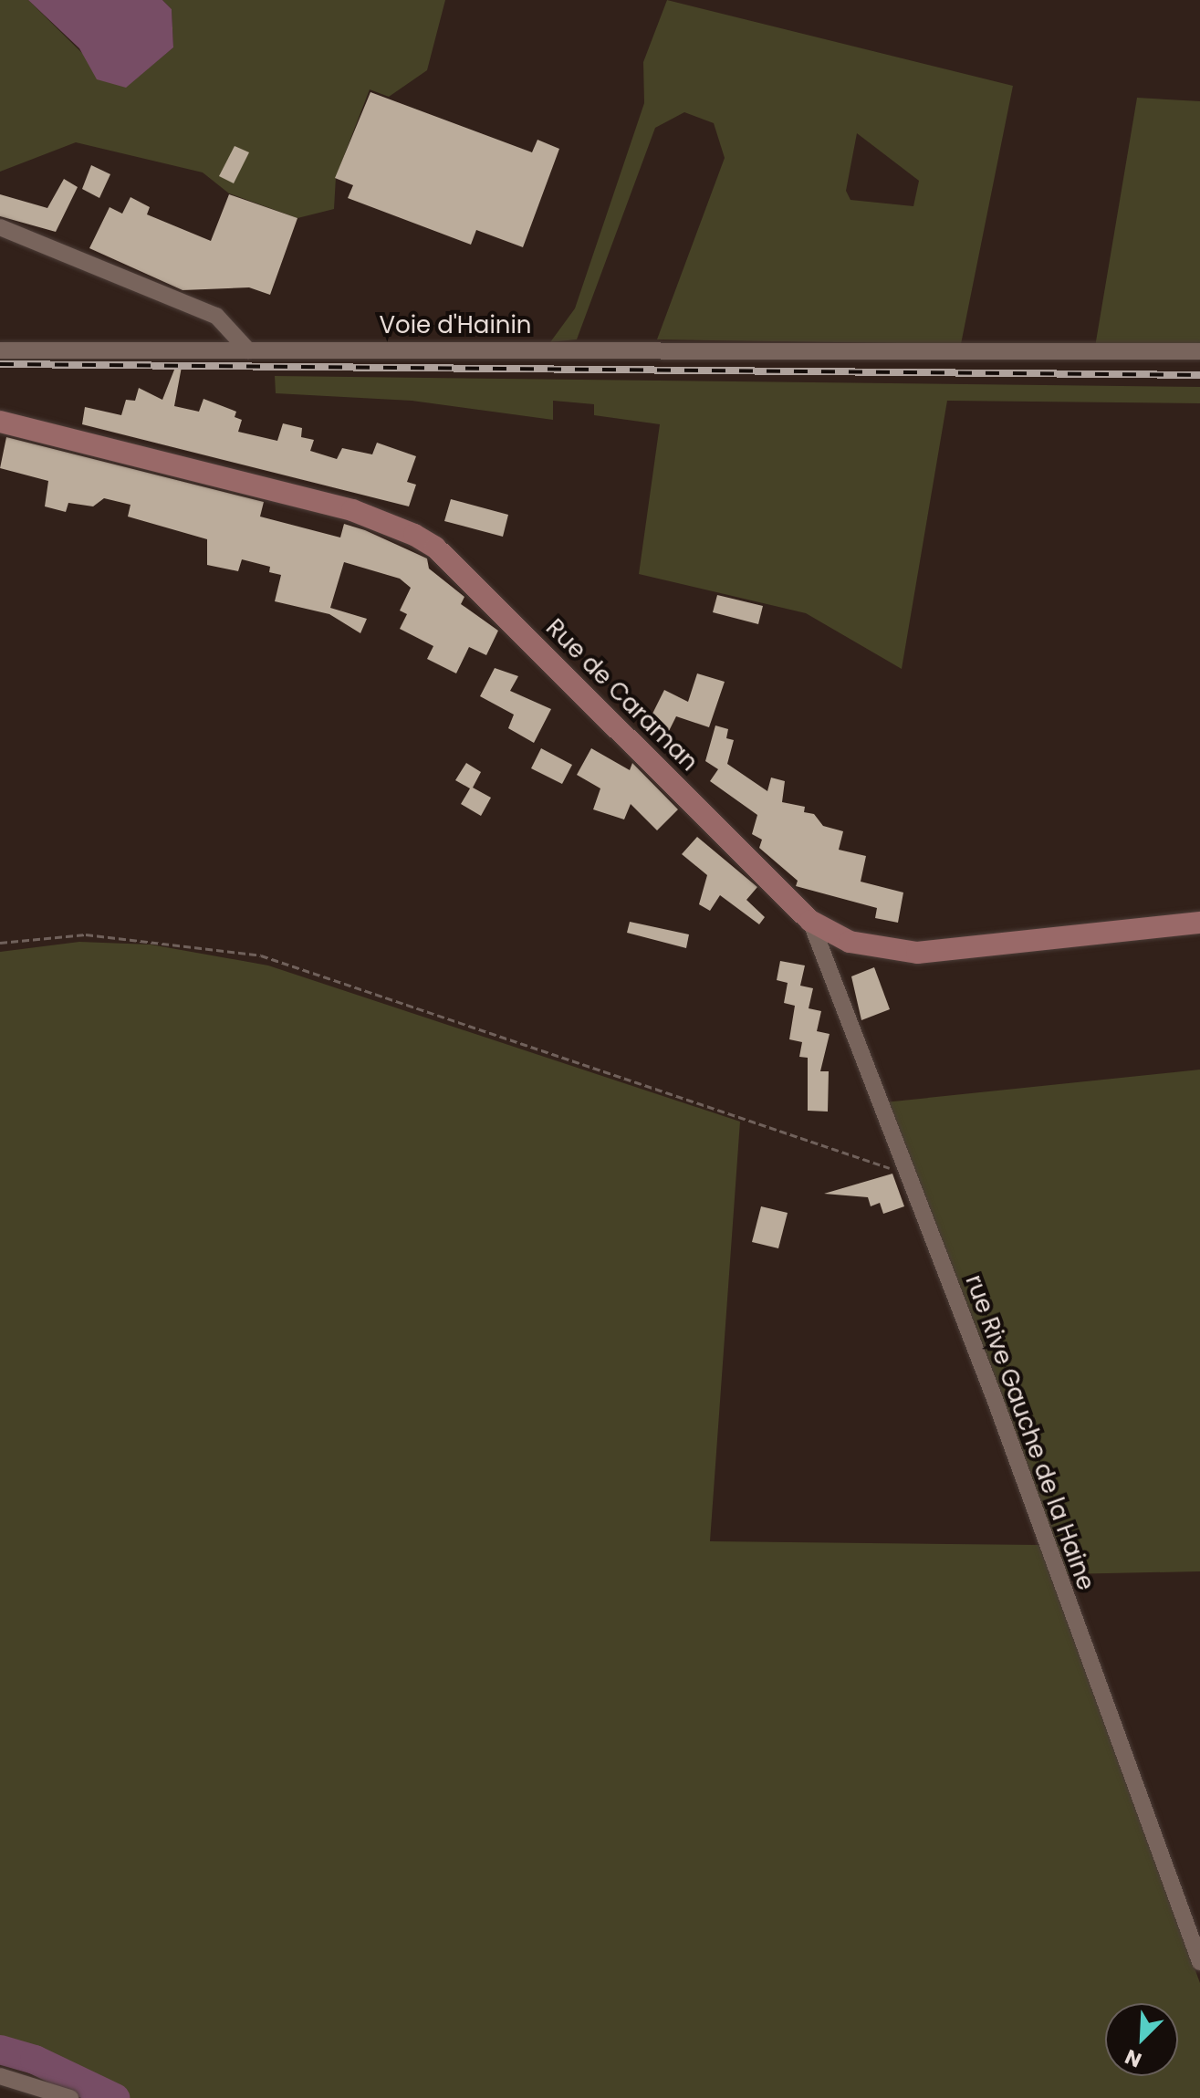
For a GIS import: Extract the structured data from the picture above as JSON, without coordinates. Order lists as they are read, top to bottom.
{
  "streets": {
    "street": ["Voie d'Hainin", "Rue de Caraman", "rue Rive Gauche de la Haine"]
  },
  "crossings": [
    ["Rue de Caraman", "rue Rive Gauche de la Haine"]
  ],
  "north": "bottom left"
}
